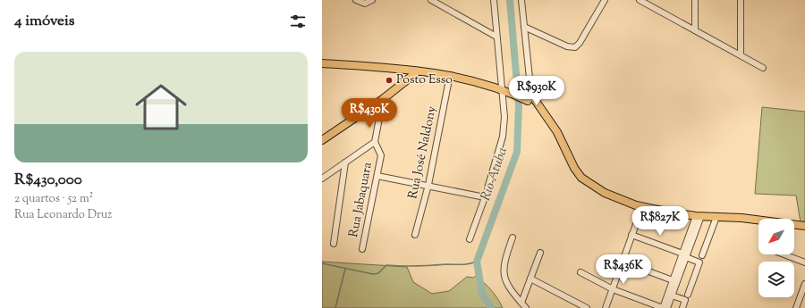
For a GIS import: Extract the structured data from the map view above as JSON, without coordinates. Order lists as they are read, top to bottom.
{
  "streets": {
    "street": ["Rua José Naldony", "Rua Jabaquara"]
  },
  "water": ["Rio Atuba"],
  "places": ["Posto Esso"],
  "north": "bottom left",
  "page": {
    "heading": "4 imóveis",
    "list": [
      {
        "name": "R$430,000",
        "note": "2 quartos · 52 m² · Rua Leonardo Druz"
      }
    ],
    "price": [
      "R$930K",
      "R$430K",
      "R$827K",
      "R$436K"
    ]
  }
}
